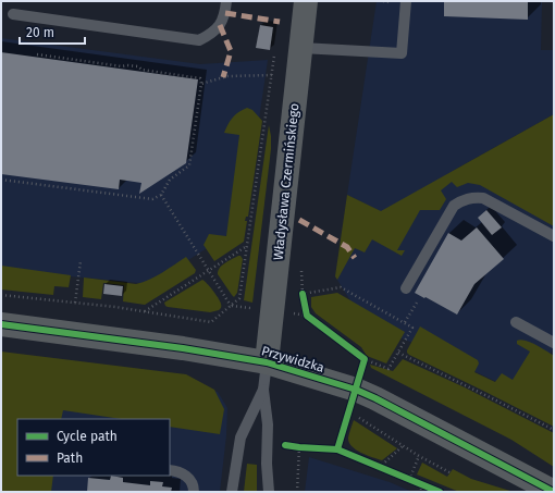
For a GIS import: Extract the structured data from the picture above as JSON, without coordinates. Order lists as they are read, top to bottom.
{
  "streets": {
    "street": ["Władysława Czermińskiego", "Przywidzka"]
  },
  "crossings": [
    ["Władysława Czermińskiego", "Przywidzka"]
  ],
  "legend": ["Cycle path", "Path"],
  "scale_bar": "20 m"
}
